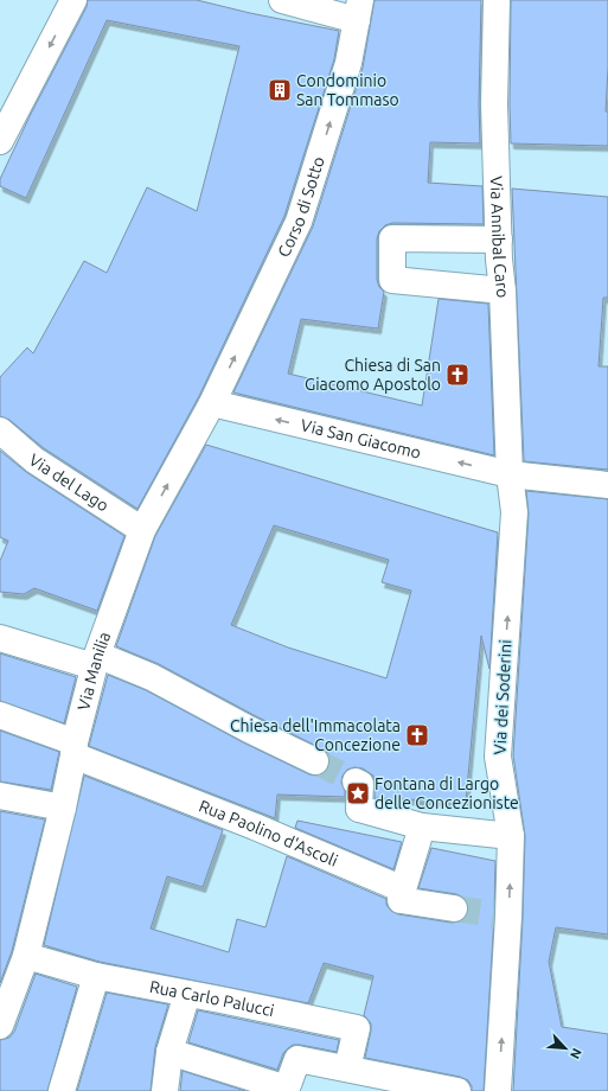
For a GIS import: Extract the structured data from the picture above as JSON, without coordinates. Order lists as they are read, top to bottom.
{
  "streets": {
    "street": [
      "Corso di Sotto",
      "Via Annibal Caro",
      "Via San Giacomo",
      "Via del Lago",
      "Via Manilia",
      "Via dei Soderini",
      "Rua Paolino d'Ascoli",
      "Rua Carlo Palucci"
    ]
  },
  "crossings": [
    ["Corso di Sotto", "Via San Giacomo"],
    ["Corso di Sotto", "Via Manilia"],
    ["Via Annibal Caro", "Via San Giacomo"],
    ["Via Annibal Caro", "Via dei Soderini"],
    ["Via San Giacomo", "Via Manilia"],
    ["Via San Giacomo", "Via dei Soderini"],
    ["Via del Lago", "Via Manilia"],
    ["Via Manilia", "Rua Paolino d'Ascoli"],
    ["Via Manilia", "Rua Carlo Palucci"]
  ],
  "one_way": ["Corso di Sotto", "Via San Giacomo", "Via dei Soderini"],
  "places": {
    "building": ["Condominio San Tommaso"],
    "church": ["Chiesa di San Giacomo Apostolo", "Chiesa dell'Immacolata Concezione"],
    "place": ["Fontana di Largo delle Concezioniste"]
  },
  "north": "bottom right"
}
